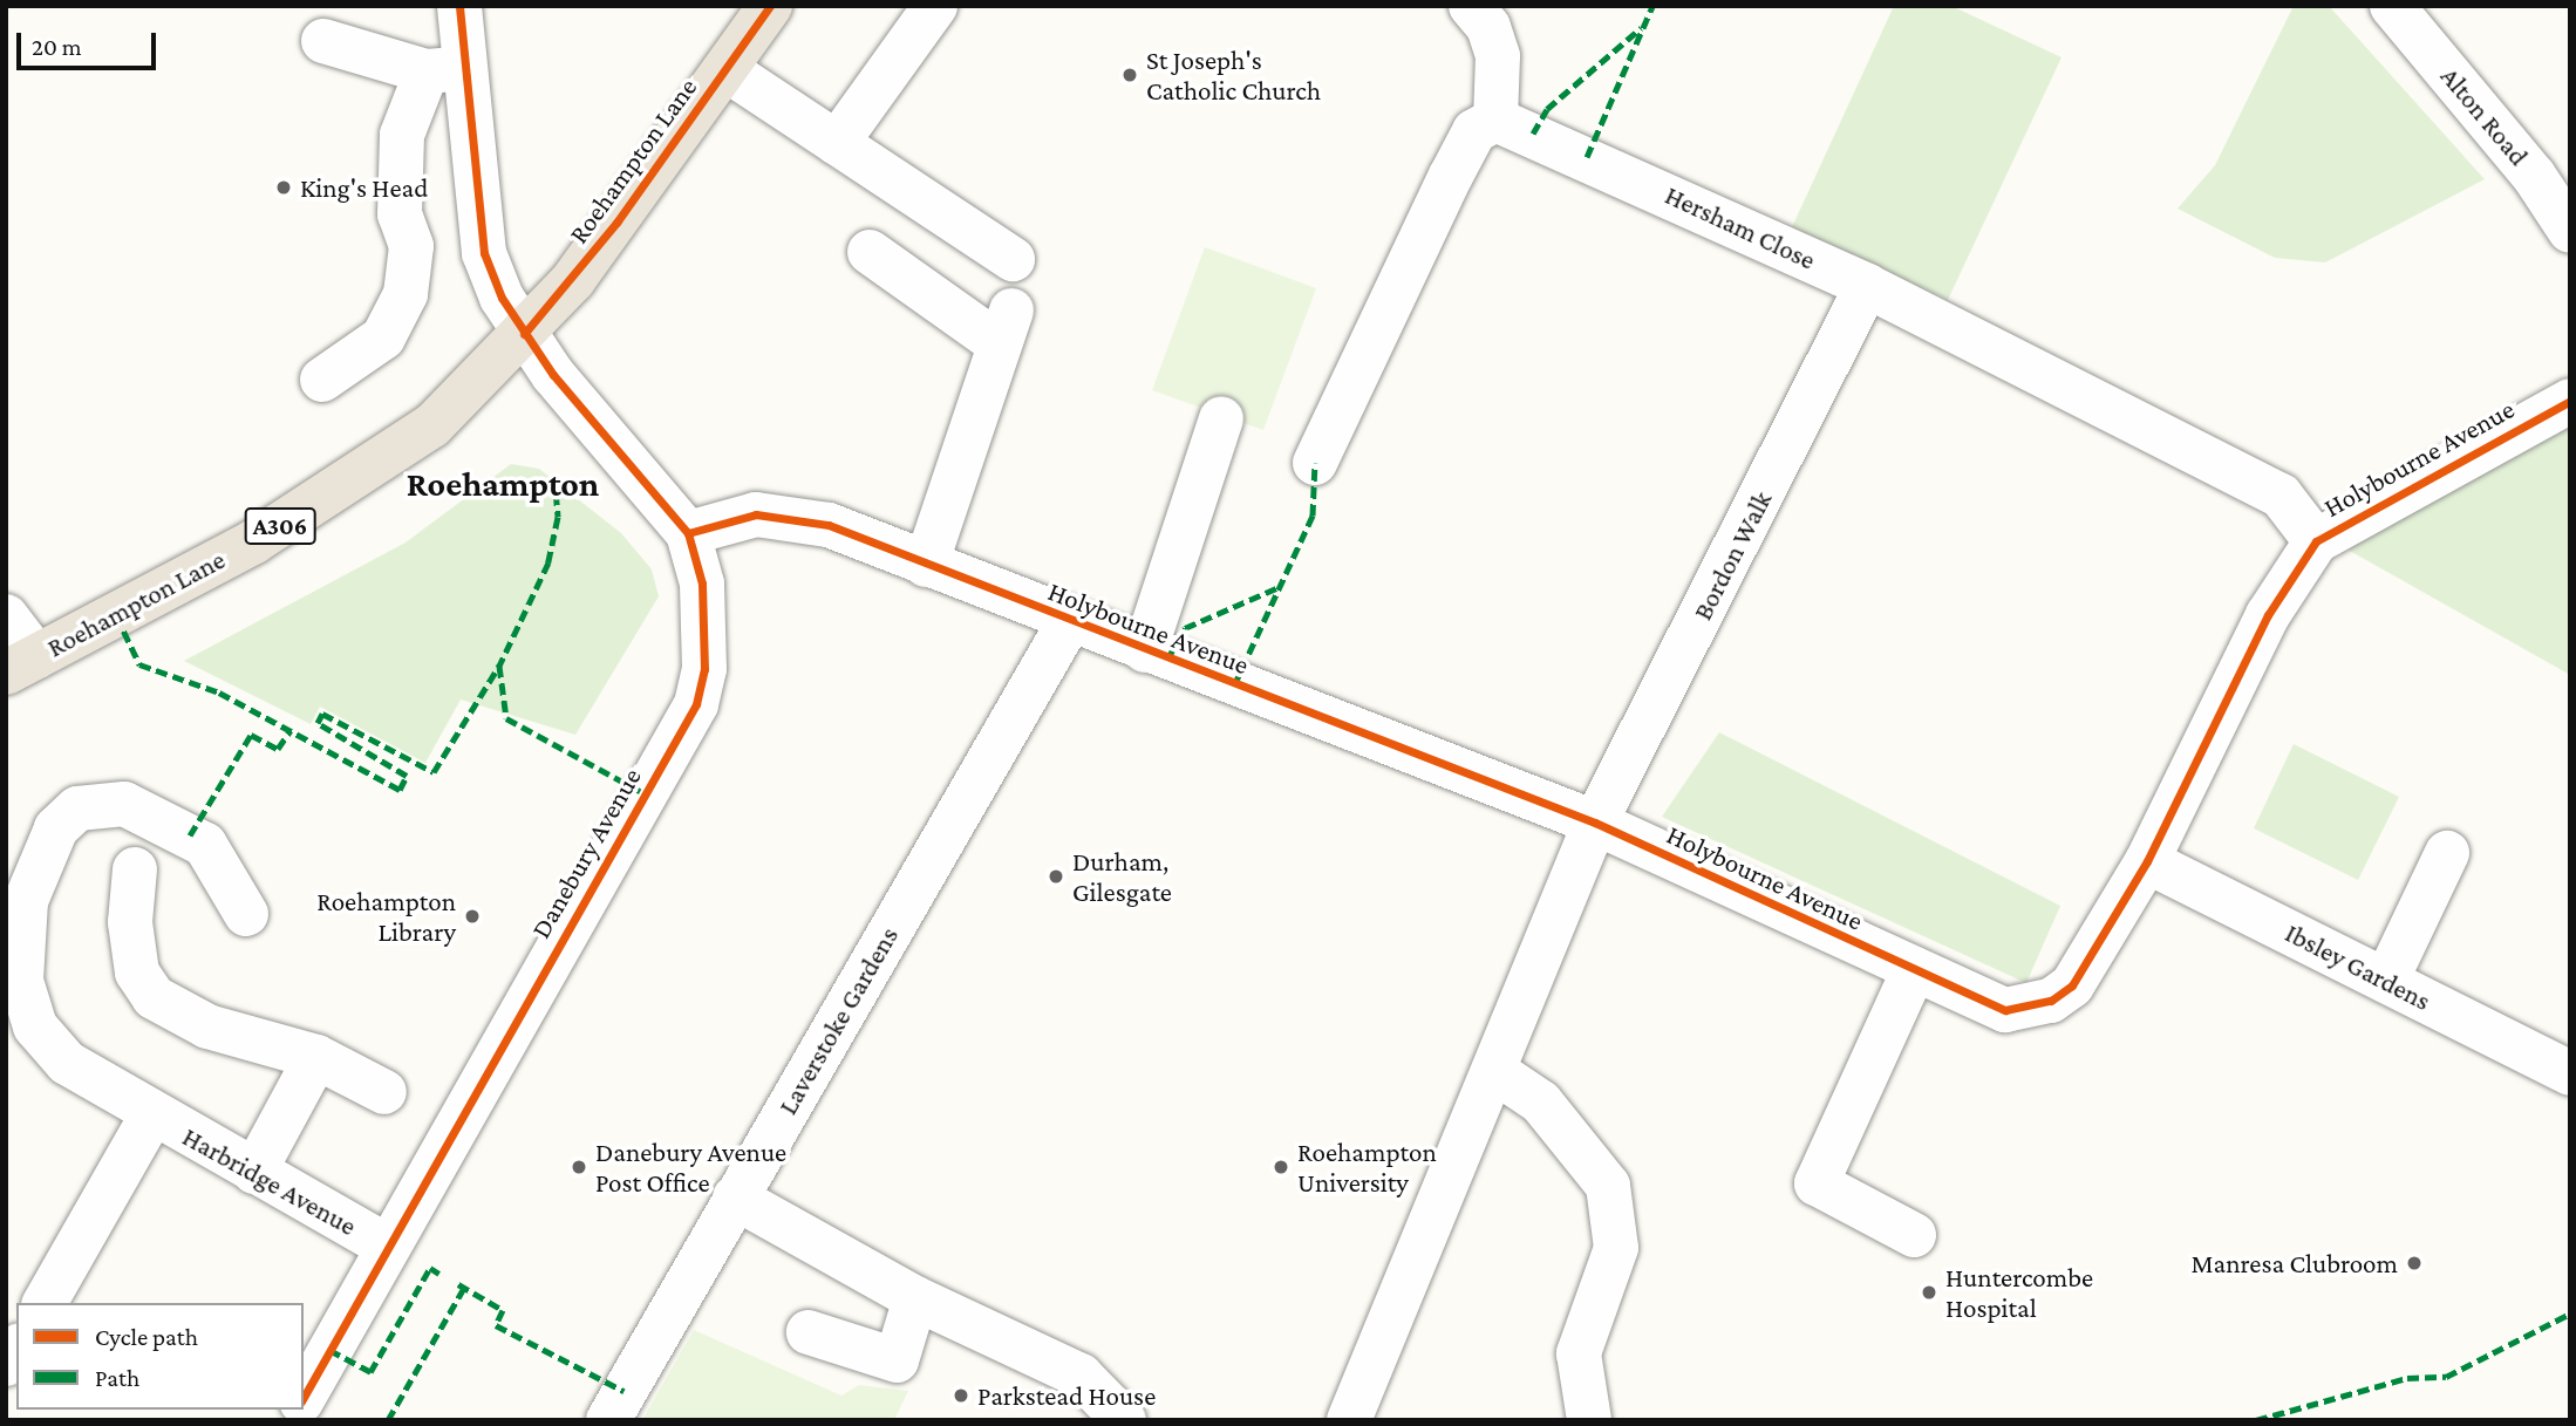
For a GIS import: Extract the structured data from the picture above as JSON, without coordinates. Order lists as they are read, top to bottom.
{
  "streets": {
    "highway": ["Roehampton Lane", "A306"],
    "street": [
      "Alton Road",
      "Hersham Close",
      "Holybourne Avenue",
      "Bordon Walk",
      "Danebury Avenue",
      "Ibsley Gardens",
      "Laverstoke Gardens",
      "Harbridge Avenue"
    ]
  },
  "crossings": [
    ["Roehampton Lane", "Danebury Avenue"],
    ["Hersham Close", "Holybourne Avenue"],
    ["Hersham Close", "Bordon Walk"],
    ["Holybourne Avenue", "Bordon Walk"],
    ["Holybourne Avenue", "Danebury Avenue"],
    ["Holybourne Avenue", "Ibsley Gardens"],
    ["Holybourne Avenue", "Laverstoke Gardens"],
    ["Danebury Avenue", "Harbridge Avenue"]
  ],
  "districts": ["Roehampton"],
  "places": [
    "St Joseph's Catholic Church",
    "King's Head",
    "Durham, Gilesgate",
    "Roehampton Library",
    "Danebury Avenue Post Office",
    "Roehampton University",
    "Manresa Clubroom",
    "Huntercombe Hospital",
    "Parkstead House"
  ],
  "legend": ["Cycle path", "Path"],
  "scale_bar": "20 m"
}
